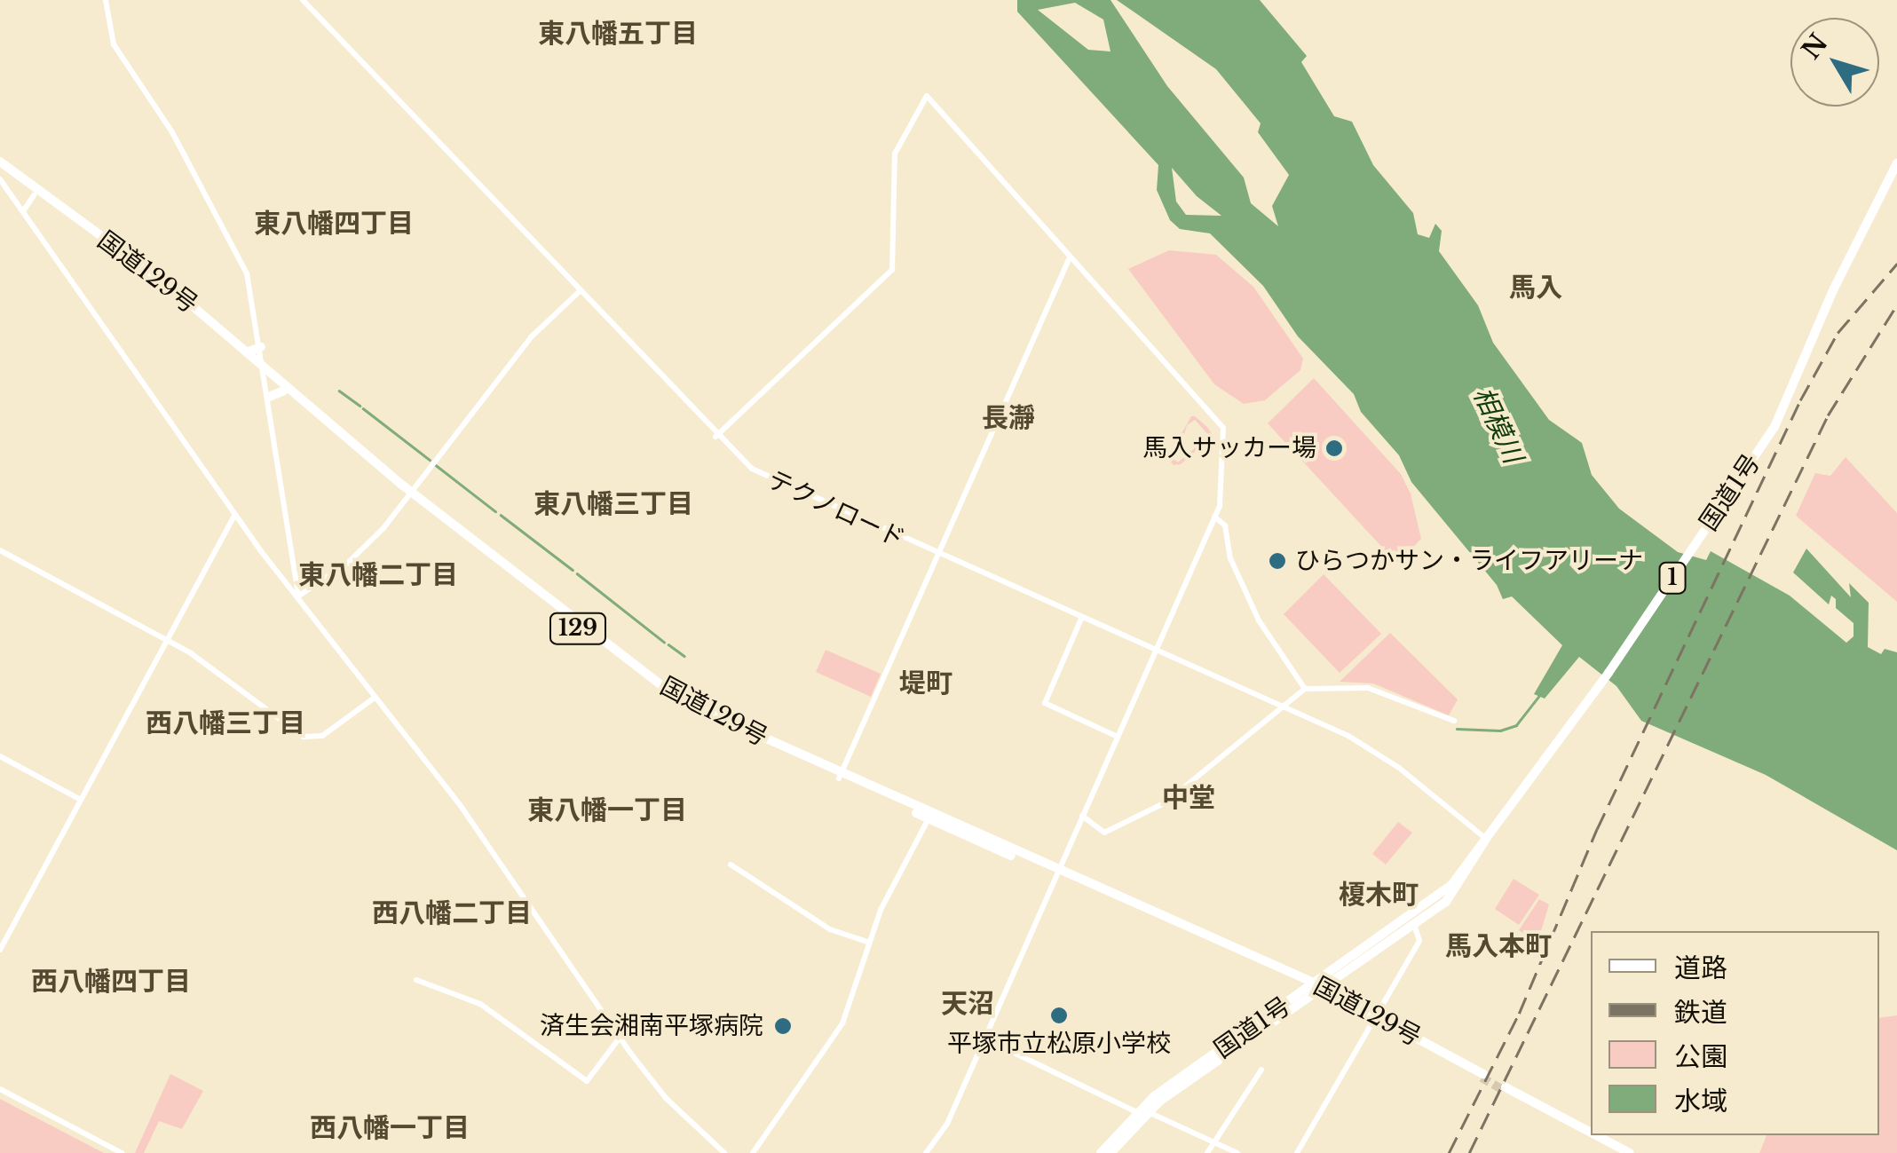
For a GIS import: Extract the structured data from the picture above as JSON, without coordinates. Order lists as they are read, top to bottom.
{
  "streets": {
    "highway": [
      "国道129号",
      "国道1号",
      "1",
      "129"
    ],
    "street": ["テクノロード"]
  },
  "crossings": [
    ["国道129号", "国道1号"],
    ["国道1号", "テクノロード"]
  ],
  "districts": [
    "東八幡五丁目",
    "東八幡四丁目",
    "馬入",
    "長瀞",
    "東八幡三丁目",
    "東八幡二丁目",
    "堤町",
    "西八幡三丁目",
    "中堂",
    "東八幡一丁目",
    "榎木町",
    "西八幡二丁目",
    "馬入本町",
    "西八幡四丁目",
    "天沼",
    "西八幡一丁目"
  ],
  "water": ["相模川"],
  "places": [
    "馬入サッカー場",
    "ひらつかサン・ライフアリーナ",
    "平塚市立松原小学校",
    "済生会湘南平塚病院"
  ],
  "legend": [
    "道路",
    "鉄道",
    "公園",
    "水域"
  ],
  "north": "top left"
}
